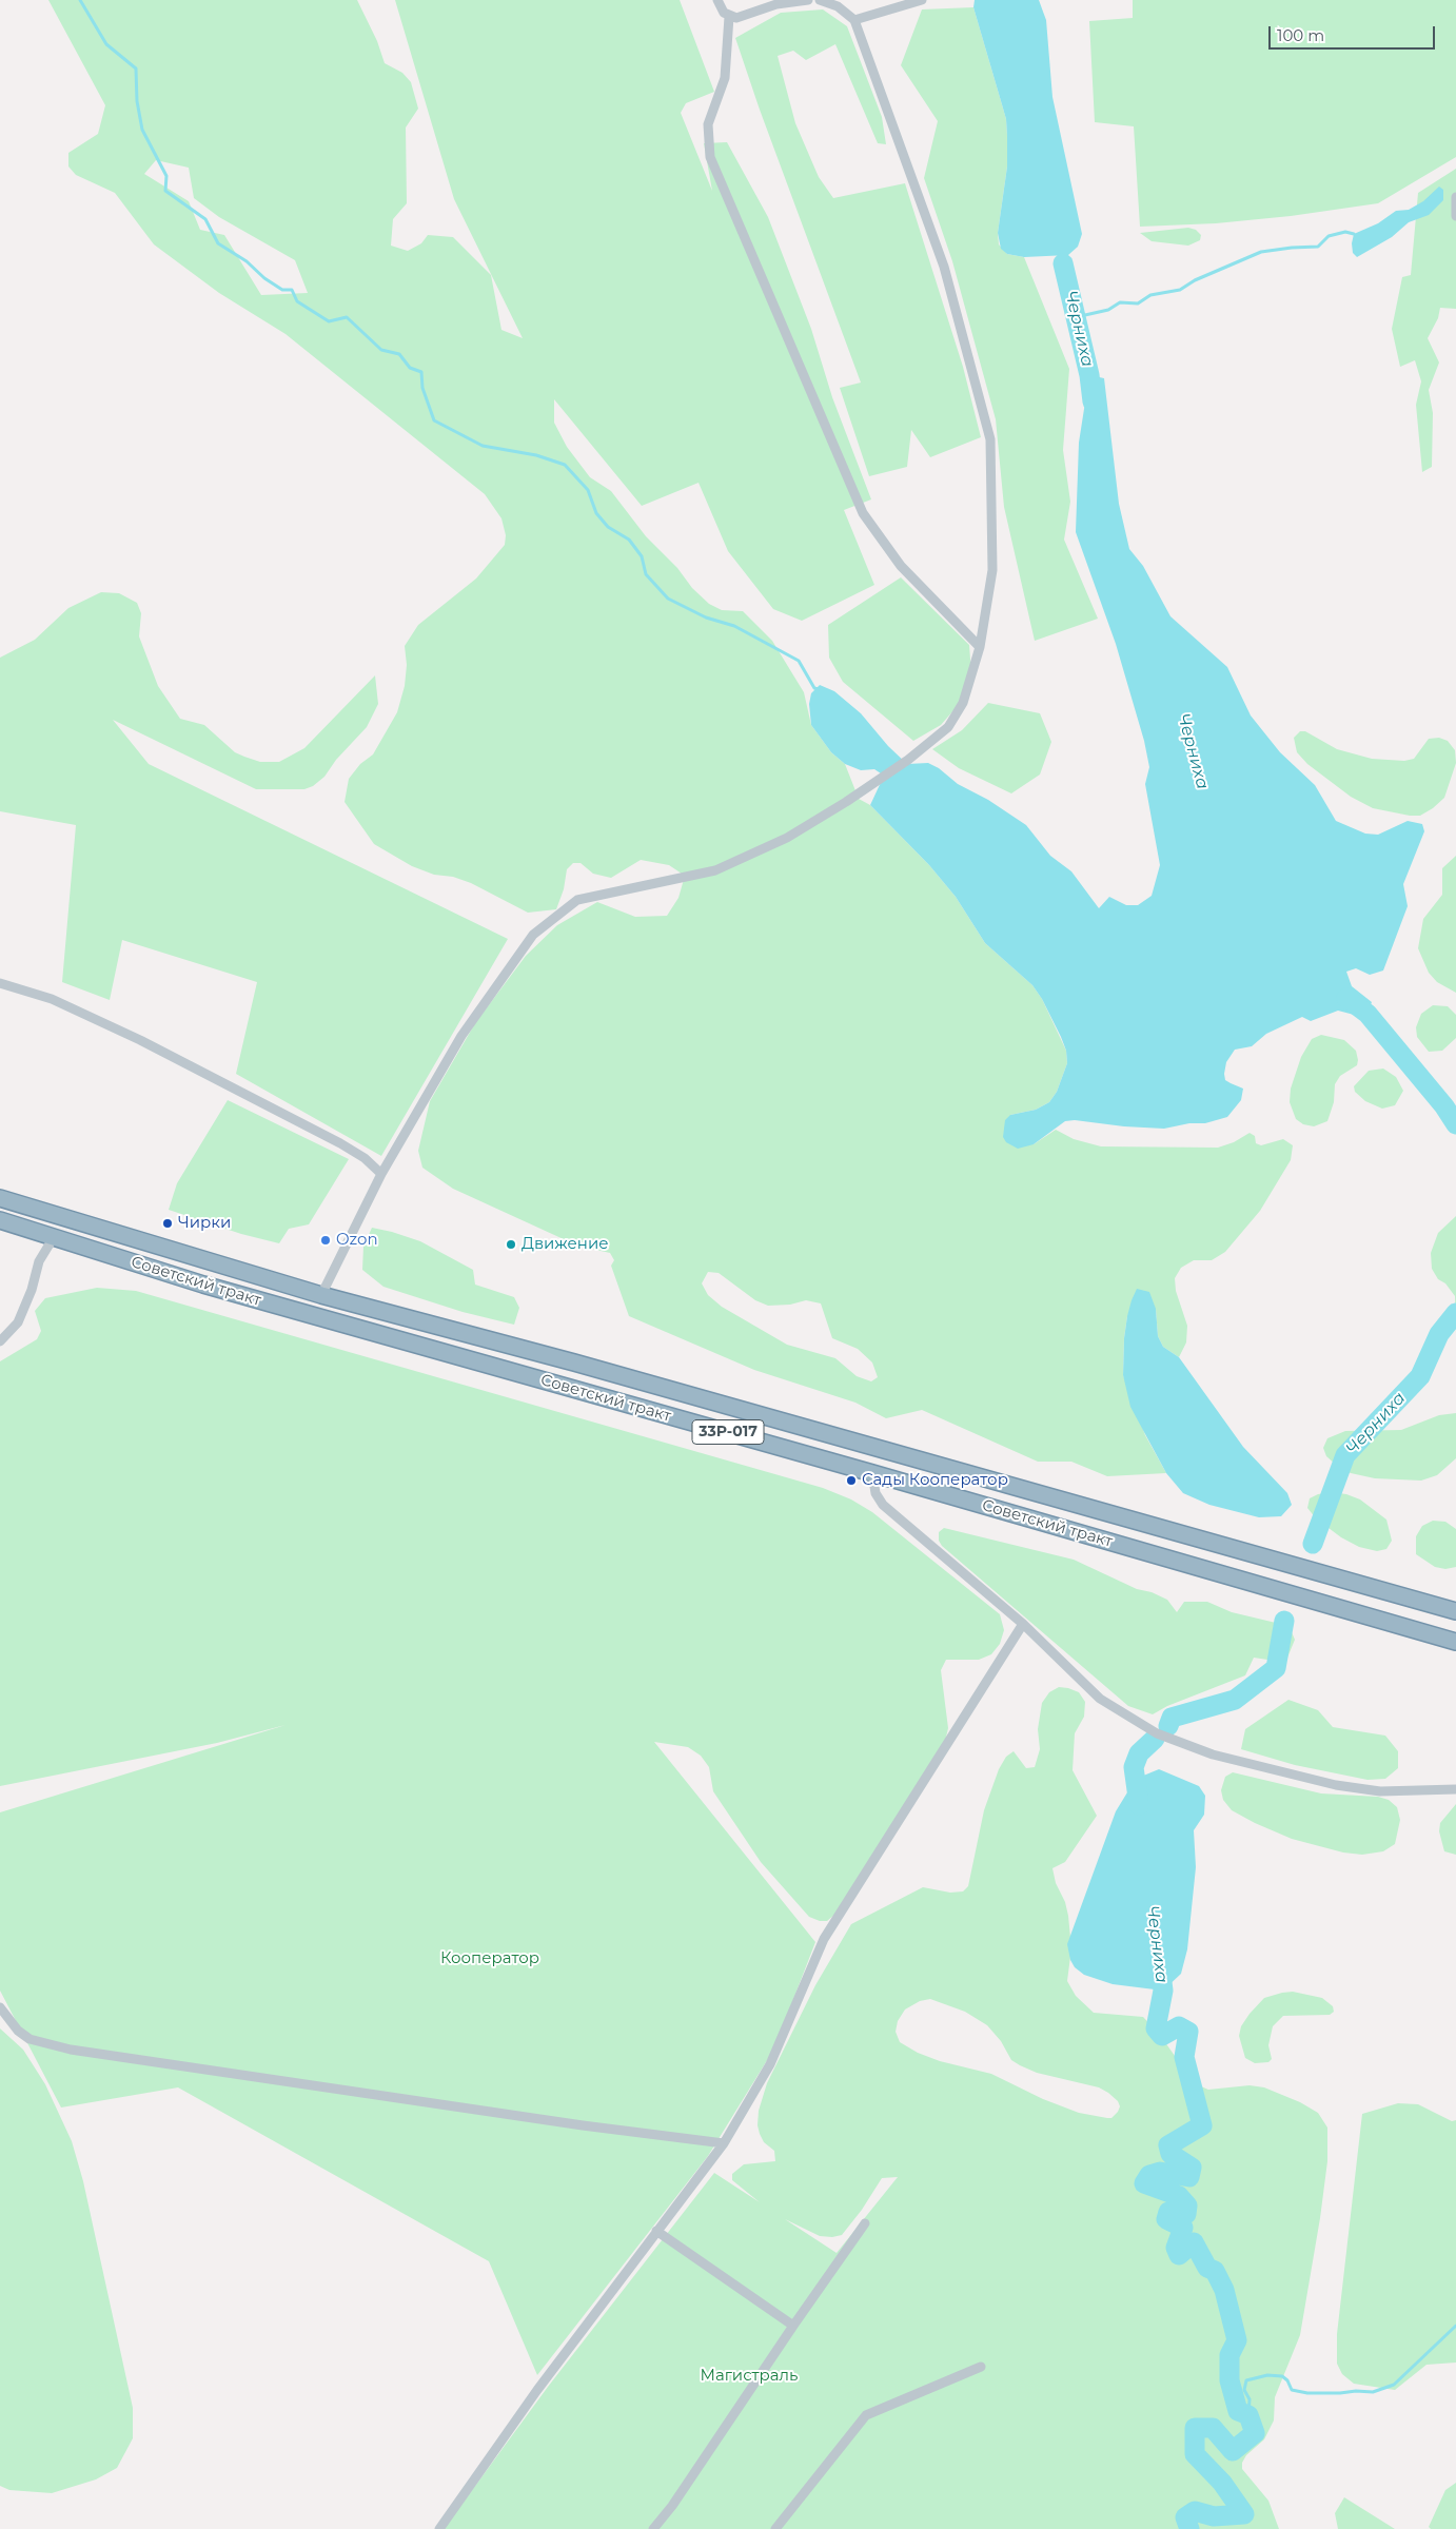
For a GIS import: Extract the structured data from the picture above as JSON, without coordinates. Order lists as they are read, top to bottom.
{
  "streets": {
    "highway": ["Советский тракт", "33Р-017"]
  },
  "water": ["Черниха"],
  "parks": ["Кооператор", "Магистраль"],
  "places": [
    "Чирки",
    "Ozon",
    "Движение",
    "Сады Кооператор"
  ],
  "scale_bar": "100 m"
}
